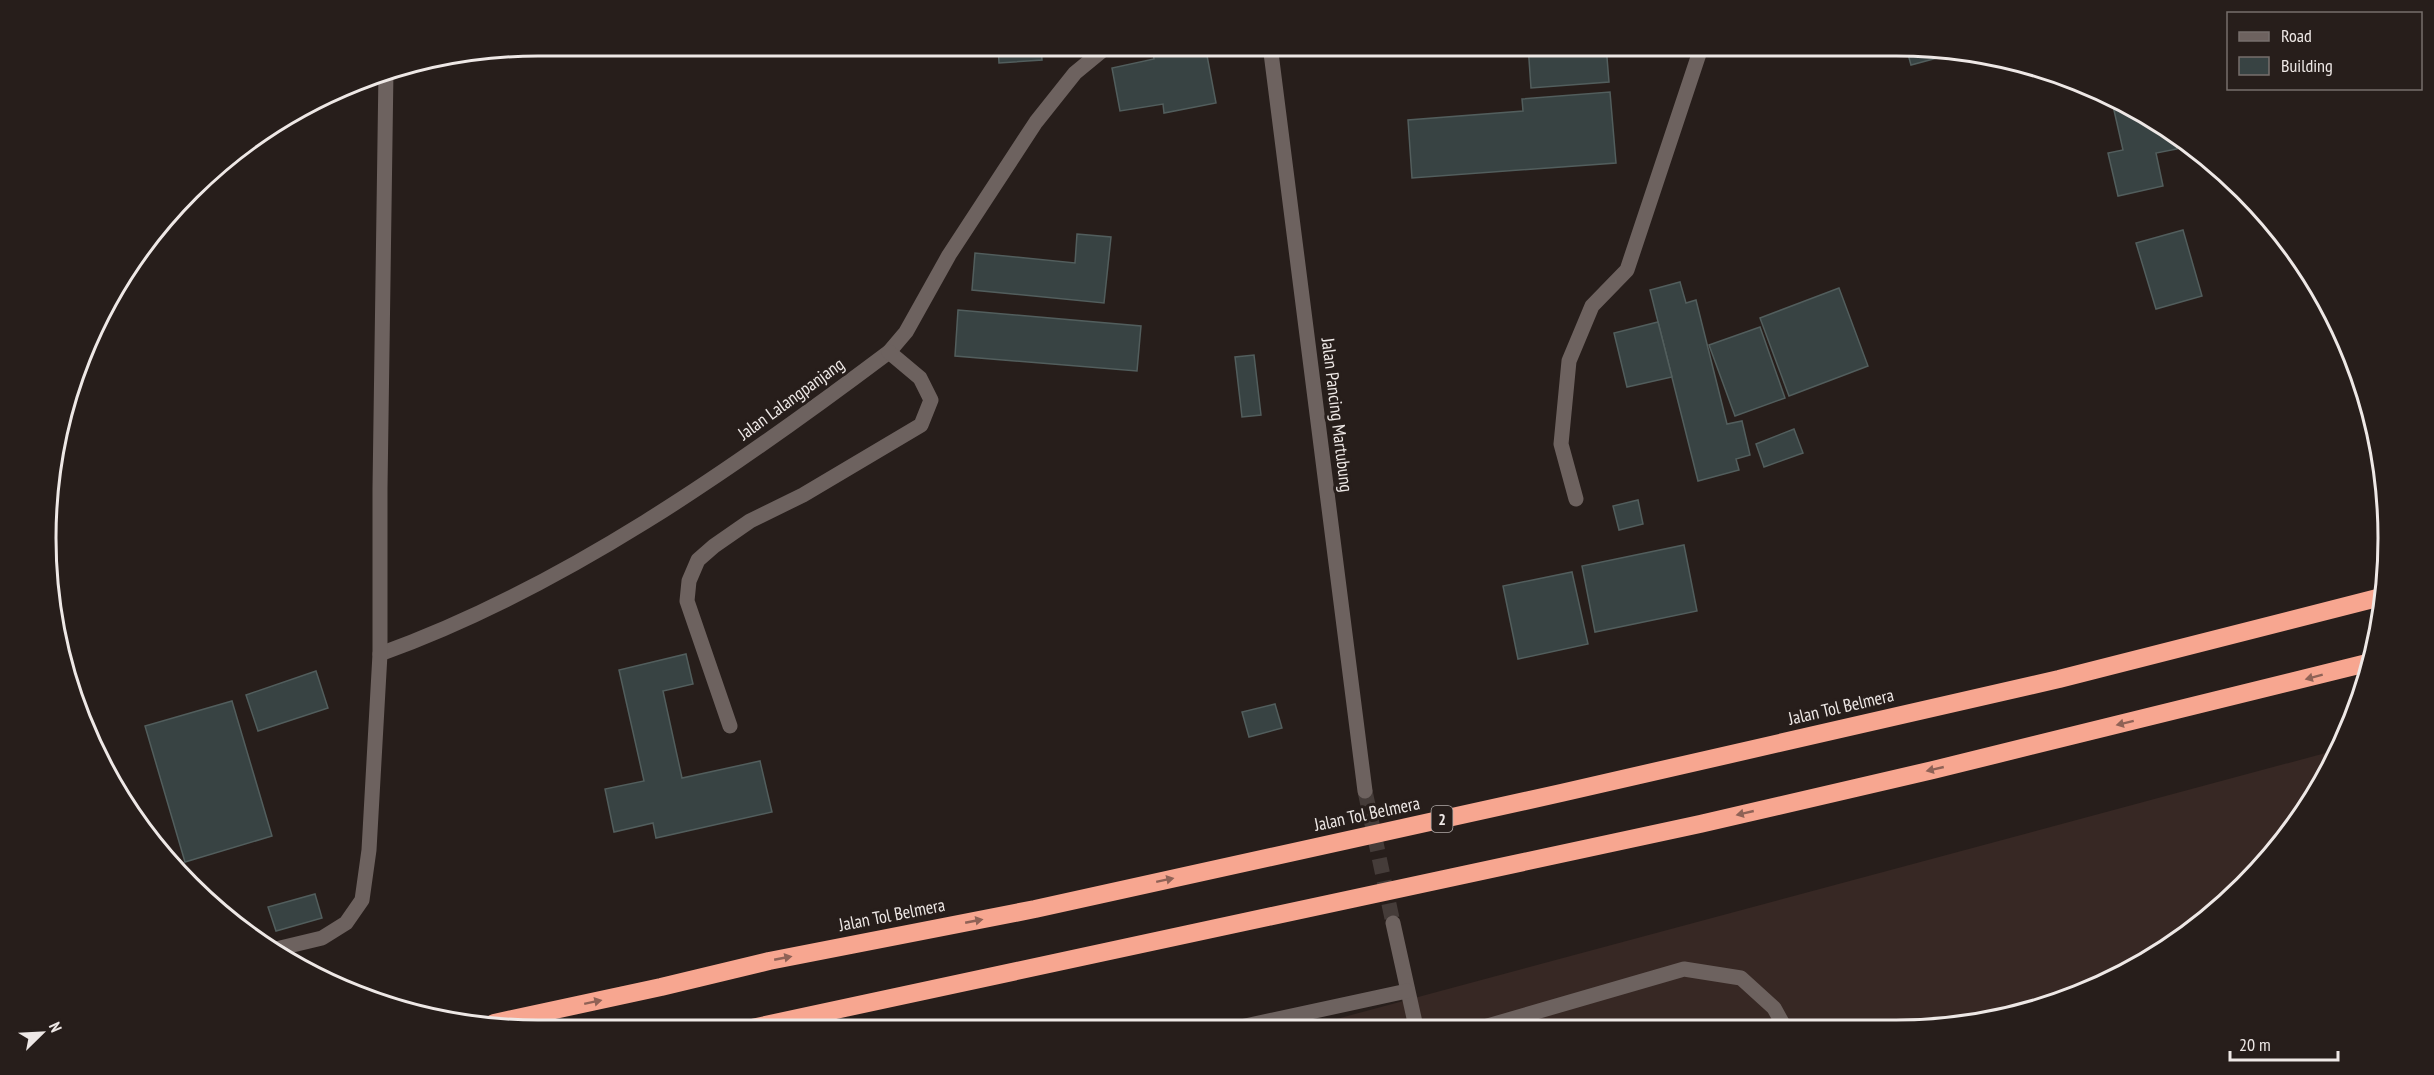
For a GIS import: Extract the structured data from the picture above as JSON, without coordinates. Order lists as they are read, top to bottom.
{
  "streets": {
    "highway": ["Jalan Tol Belmera", "2"],
    "street": ["Jalan Lalangpanjang", "Jalan Pancing Martubung"]
  },
  "legend": ["Road", "Building"],
  "scale_bar": "20 m",
  "north": "top right"
}
